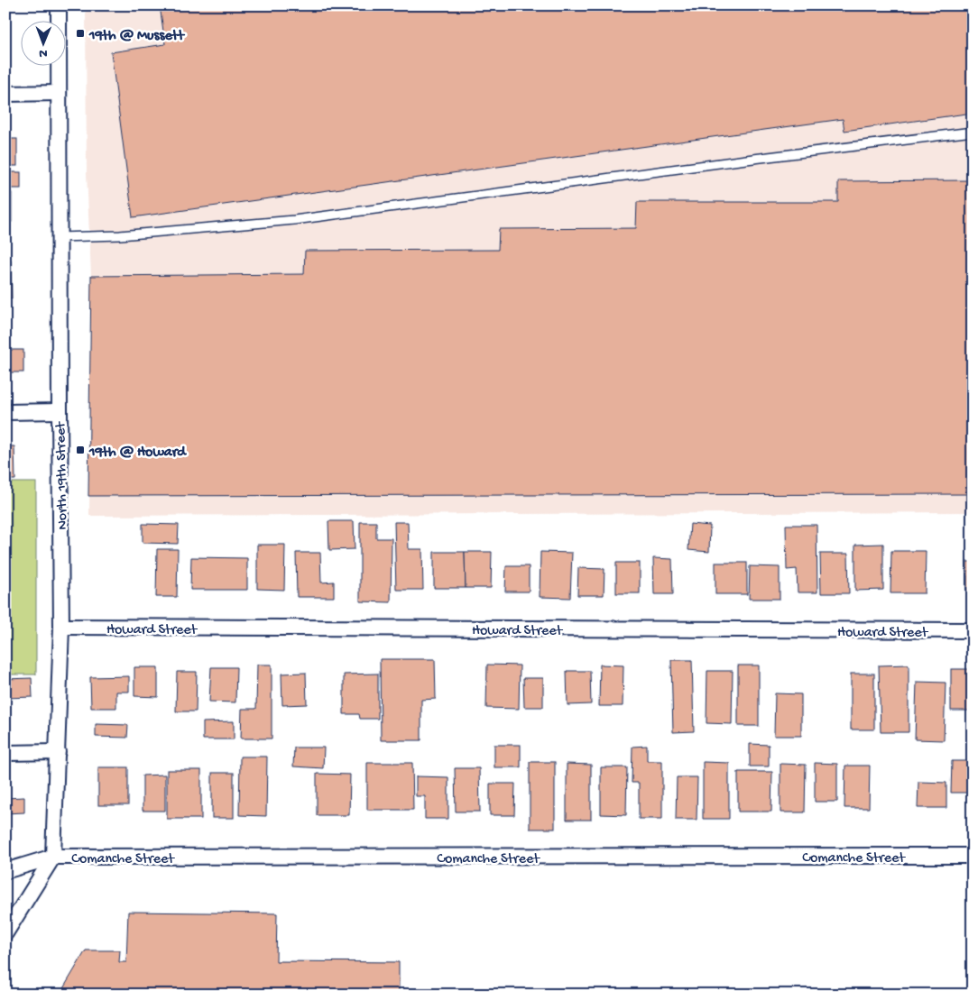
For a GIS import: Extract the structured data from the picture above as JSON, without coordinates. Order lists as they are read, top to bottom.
{
  "streets": {
    "street": ["North 19th Street", "Howard Street", "Comanche Street"]
  },
  "crossings": [
    ["North 19th Street", "Howard Street"],
    ["North 19th Street", "Comanche Street"]
  ],
  "places": {
    "transit": ["19th @ Mussett", "19th @ Howard"]
  },
  "north": "bottom"
}
